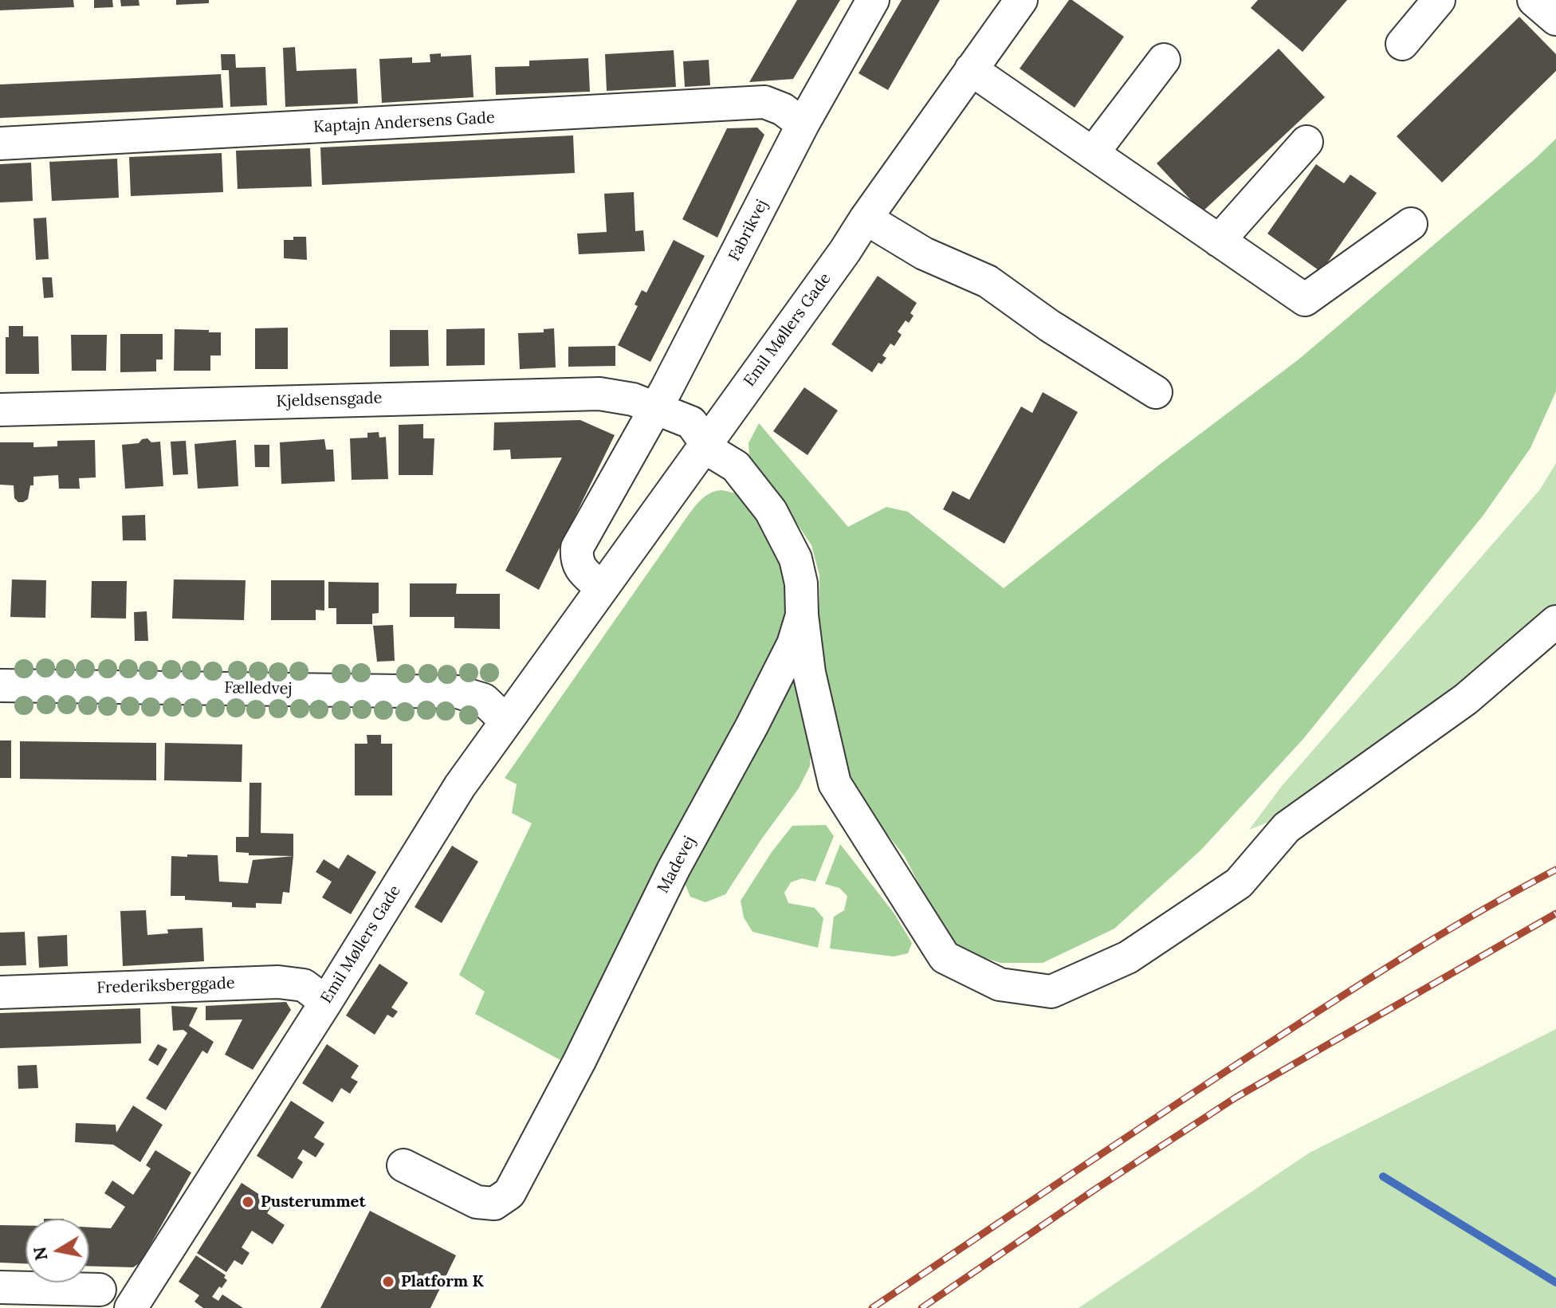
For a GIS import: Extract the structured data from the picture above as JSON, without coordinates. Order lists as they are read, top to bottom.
{
  "streets": {
    "street": [
      "Kaptajn Andersens Gade",
      "Fabrikvej",
      "Emil Møllers Gade",
      "Kjeldsensgade",
      "Fælledvej",
      "Madevej",
      "Frederiksberggade"
    ]
  },
  "crossings": [
    ["Kaptajn Andersens Gade", "Fabrikvej"],
    ["Fabrikvej", "Kjeldsensgade"],
    ["Emil Møllers Gade", "Fælledvej"],
    ["Emil Møllers Gade", "Madevej"],
    ["Emil Møllers Gade", "Frederiksberggade"]
  ],
  "places": ["Pusterummet", "Platform K"],
  "north": "left"
}
